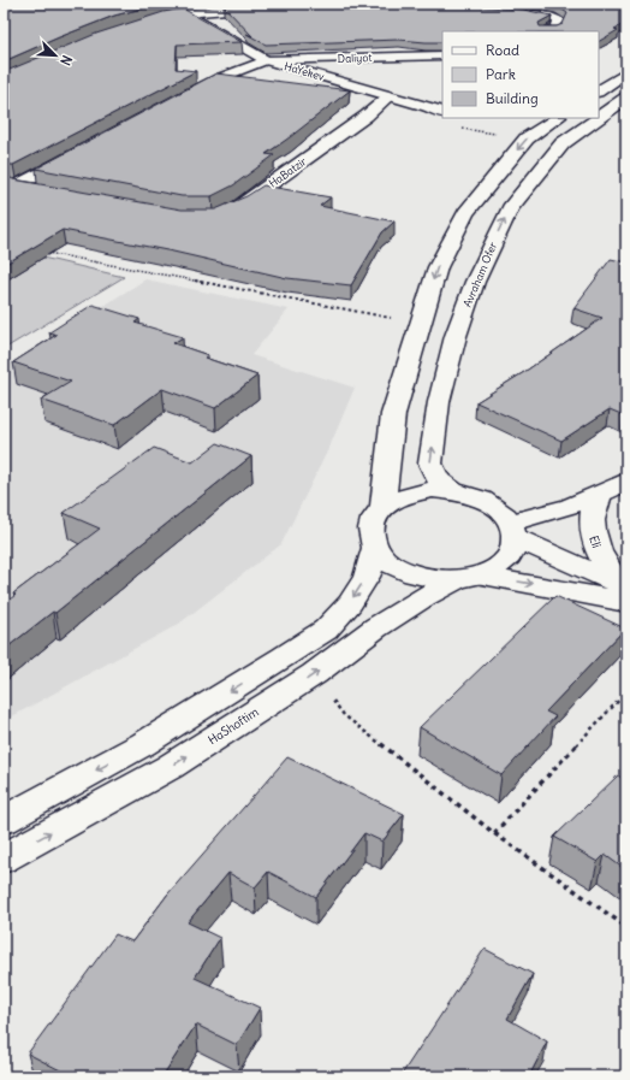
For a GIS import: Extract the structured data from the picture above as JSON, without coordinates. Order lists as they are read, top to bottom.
{
  "streets": {
    "street": [
      "Daliyot",
      "HaYekev",
      "HaBatzir",
      "Avraham Ofer",
      "Eli",
      "HaShoftim"
    ]
  },
  "crossings": [
    ["Daliyot", "HaYekev"],
    ["HaYekev", "HaBatzir"],
    ["Avraham Ofer", "HaShoftim"]
  ],
  "legend": ["Road", "Park", "Building"],
  "north": "bottom right"
}
